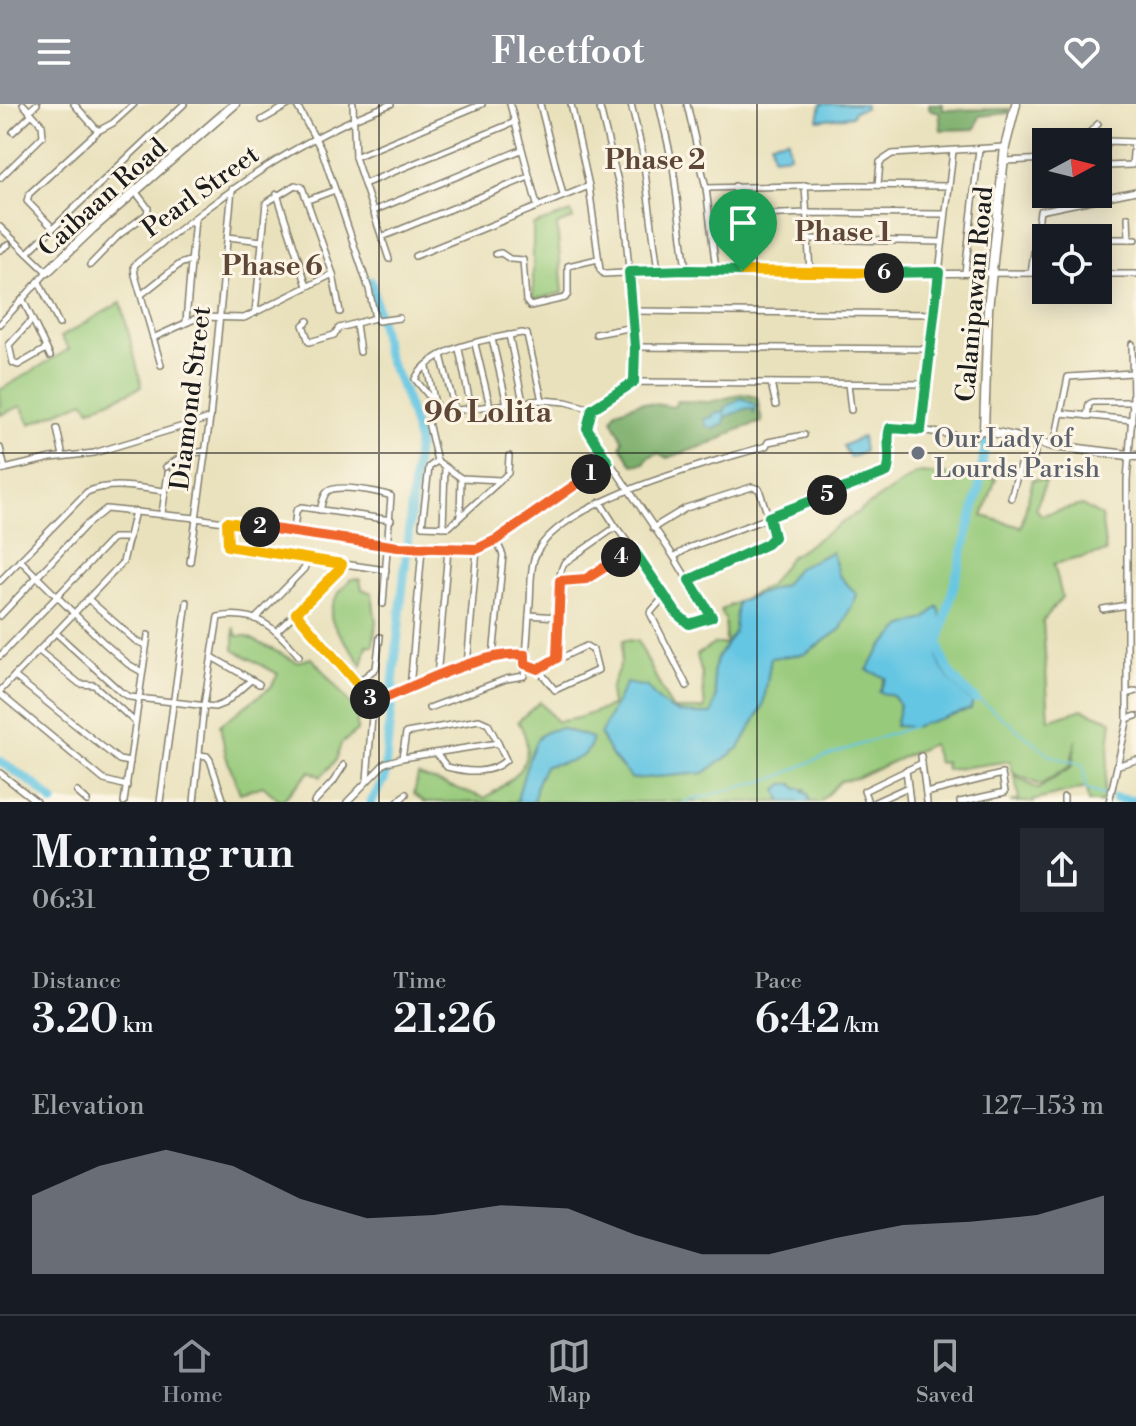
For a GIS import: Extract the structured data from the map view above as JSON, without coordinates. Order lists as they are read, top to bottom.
{
  "streets": {
    "street": [
      "Pearl Street",
      "Caibaan Road",
      "Calanipawan Road",
      "Diamond Street"
    ]
  },
  "crossings": [
    ["Pearl Street", "Diamond Street"]
  ],
  "districts": [
    "Phase 2",
    "Phase 1",
    "Phase 6",
    "96 Lolita"
  ],
  "places": ["Our Lady of Lourds Parish"],
  "north": "right",
  "page": {
    "header": "Fleetfoot",
    "pins": [
      "6",
      "1",
      "5",
      "2",
      "4",
      "3"
    ],
    "heading": ["Morning run", "06:31"],
    "stats": [
      ["Distance", "3.20 km"],
      ["Time", "21:26"],
      ["Pace", "6:42 /km"]
    ],
    "chart": ["Elevation", "127–153 m"],
    "tabs": ["Home", "Map", "Saved"]
  }
}
